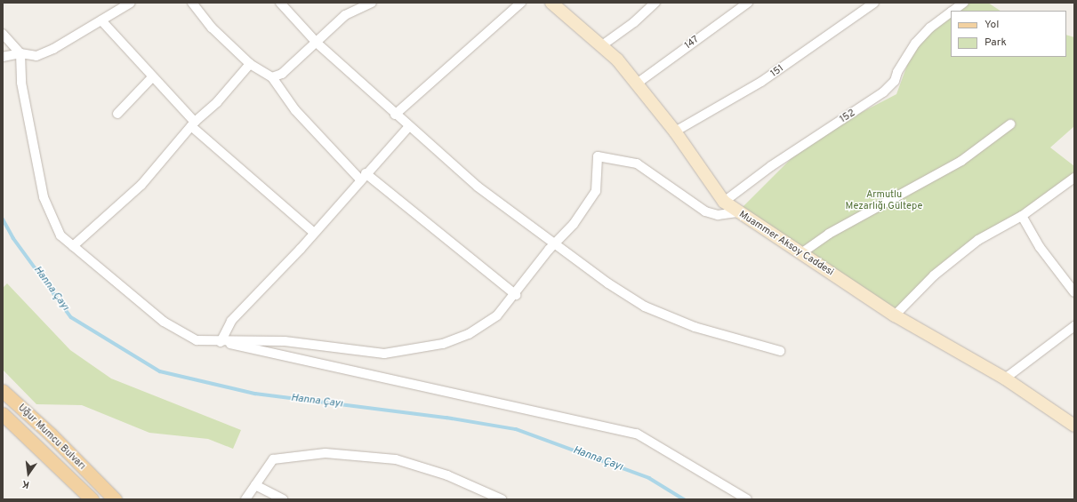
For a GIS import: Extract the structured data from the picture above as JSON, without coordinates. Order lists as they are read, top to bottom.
{
  "streets": {
    "main road": ["Uğur Mumcu Bulvarı"],
    "street": [
      "147",
      "151",
      "152",
      "Muammer Aksoy Caddesi"
    ]
  },
  "crossings": [
    ["147", "Muammer Aksoy Caddesi"],
    ["151", "Muammer Aksoy Caddesi"],
    ["152", "Muammer Aksoy Caddesi"]
  ],
  "water": ["Hanna Çayı"],
  "parks": ["Armutlu Mezarlığı Gültepe"],
  "legend": ["Yol", "Park"],
  "north": "bottom"
}
